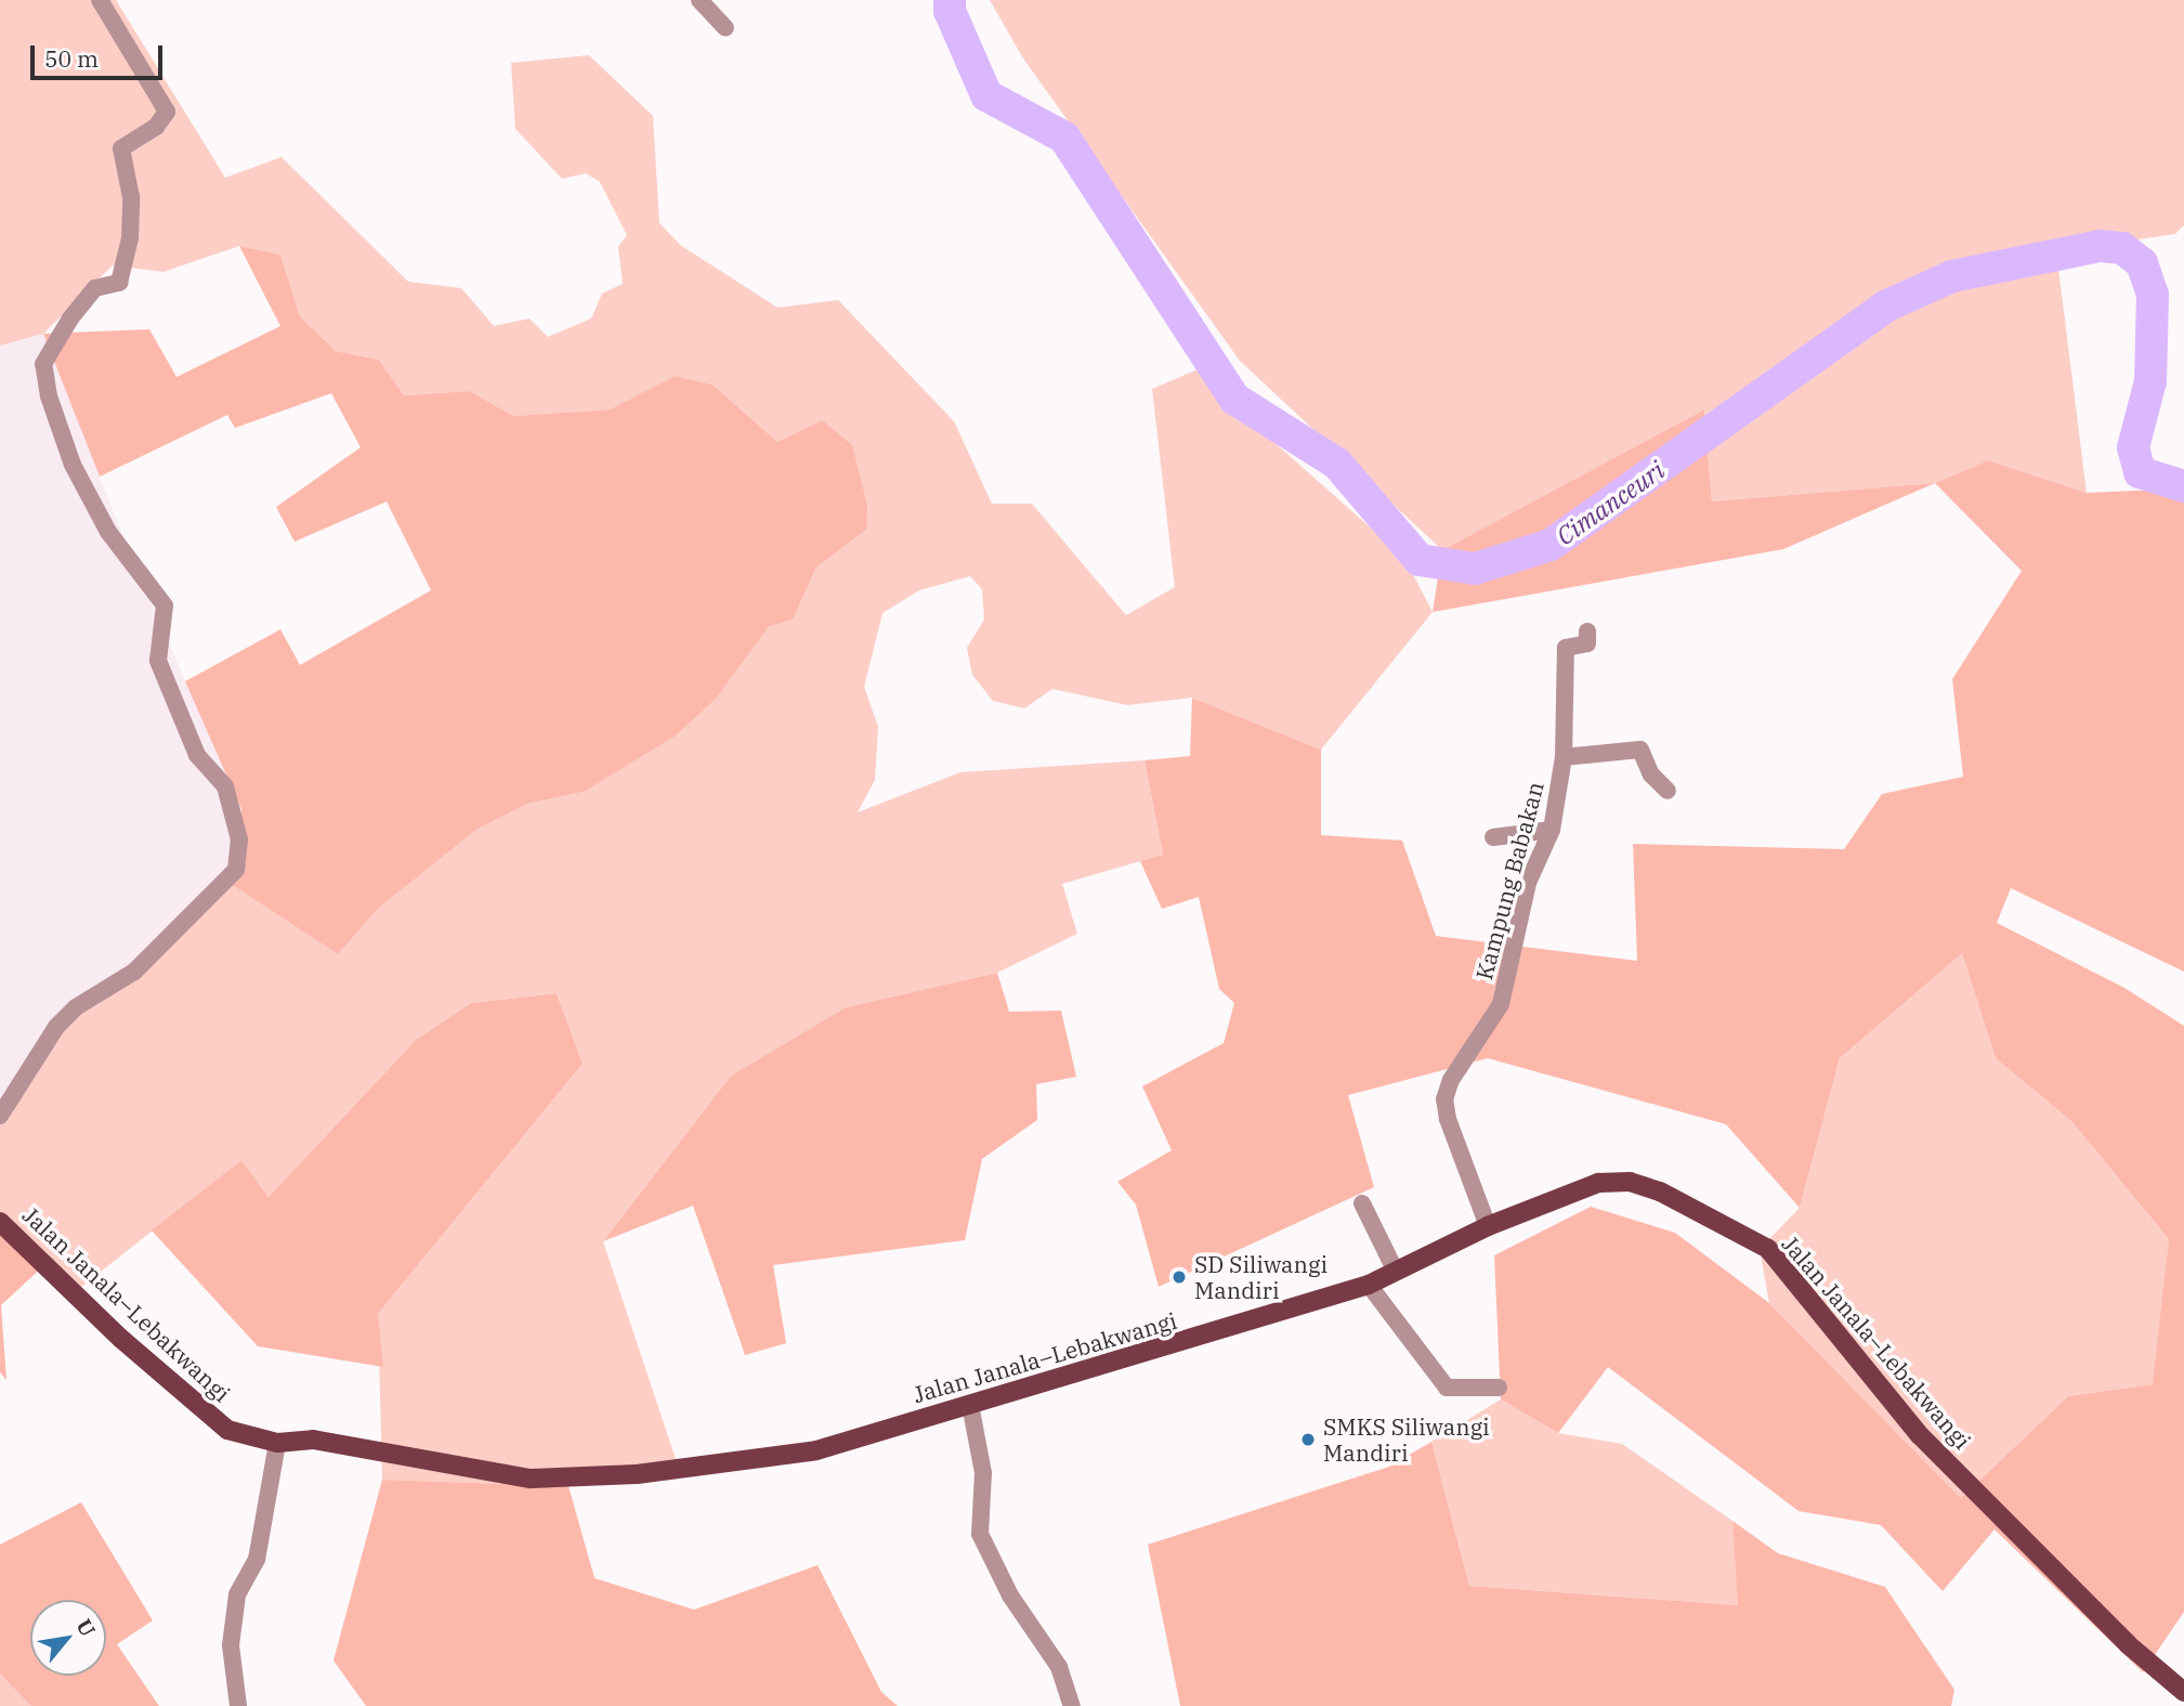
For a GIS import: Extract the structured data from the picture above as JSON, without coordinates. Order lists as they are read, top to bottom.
{
  "streets": {
    "main road": ["Jalan Janala–Lebakwangi"],
    "street": ["Kampung Babakan"]
  },
  "crossings": [
    ["Kampung Babakan", "Jalan Janala–Lebakwangi"]
  ],
  "water": ["Cimanceuri"],
  "places": ["SD Siliwangi Mandiri", "SMKS Siliwangi Mandiri"],
  "scale_bar": "50 m",
  "north": "top right"
}
